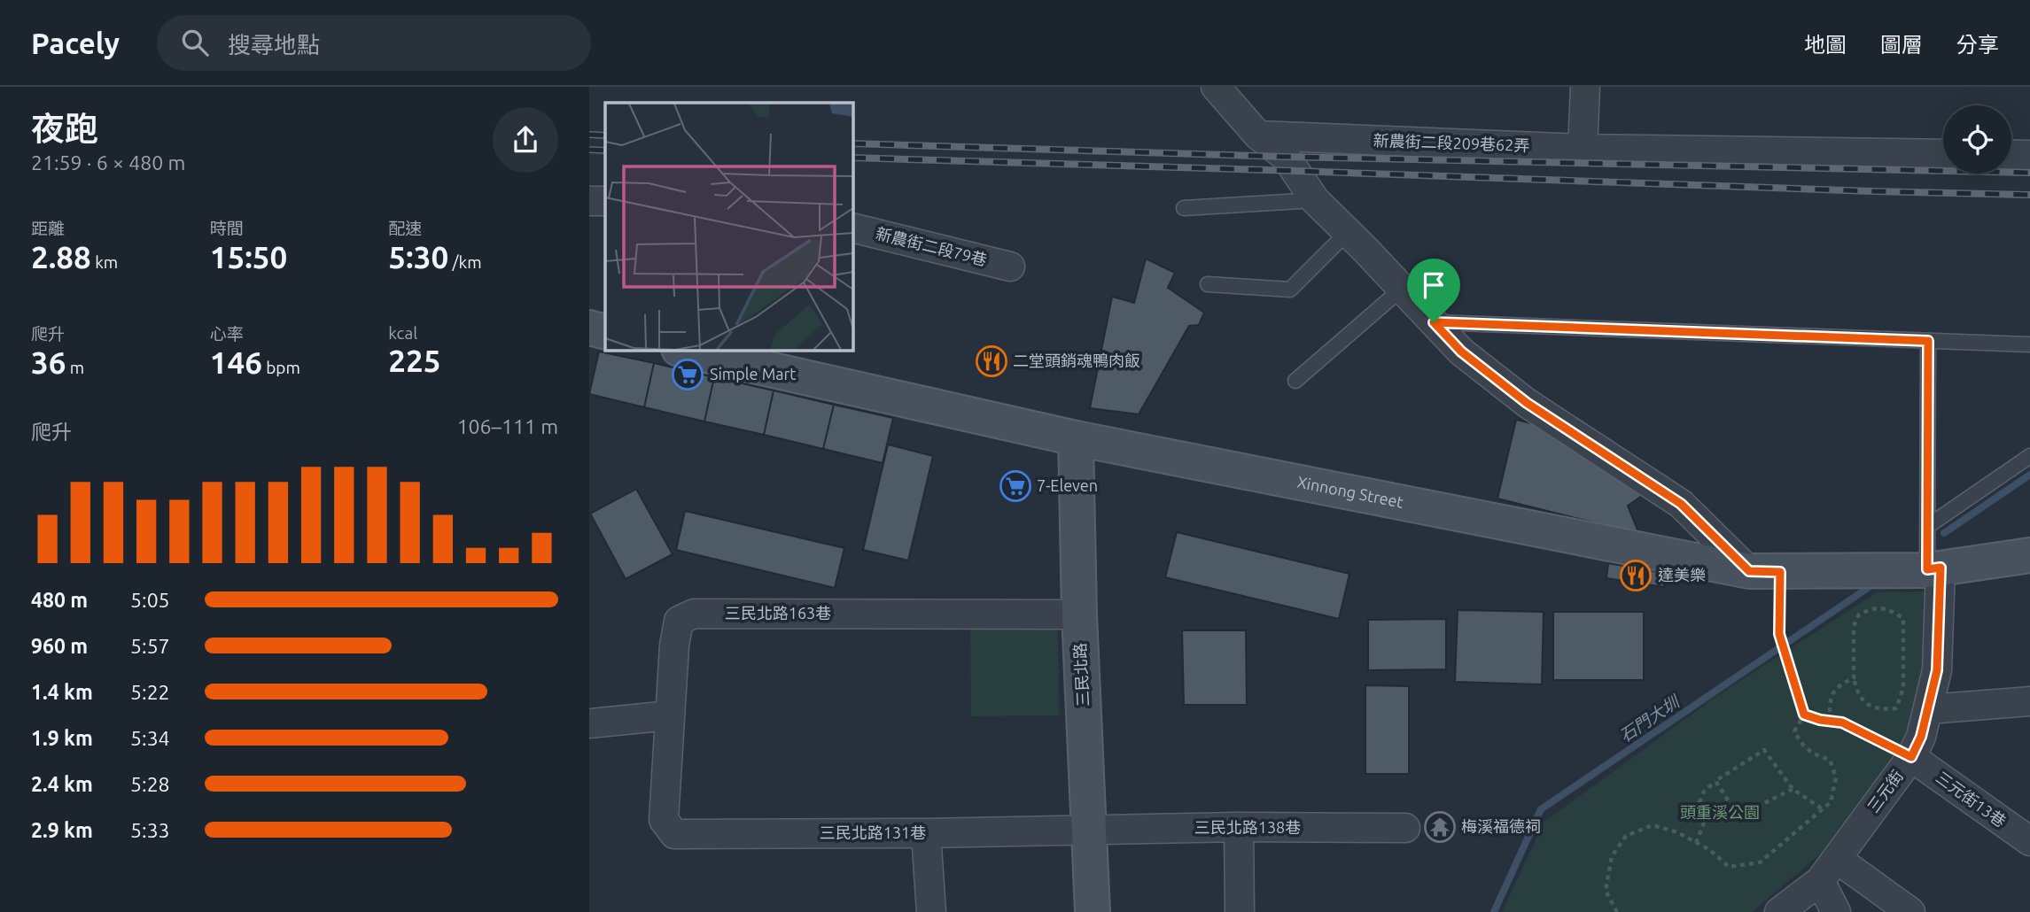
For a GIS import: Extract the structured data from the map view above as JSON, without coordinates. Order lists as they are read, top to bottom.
{
  "streets": {
    "street": [
      "新農街二段209巷62弄",
      "新農街二段79巷",
      "Xinnong Street",
      "三民北路163巷",
      "三民北路",
      "三元街",
      "三元街13巷",
      "三民北路138巷",
      "三民北路131巷"
    ]
  },
  "crossings": [
    ["Xinnong Street", "三民北路"],
    ["Xinnong Street", "三元街"],
    ["三民北路163巷", "三民北路"],
    ["三民北路163巷", "三民北路131巷"],
    ["三民北路", "三民北路138巷"],
    ["三民北路", "三民北路131巷"],
    ["三元街", "三元街13巷"],
    ["三民北路138巷", "三民北路131巷"]
  ],
  "water": ["石門大圳"],
  "parks": ["頭重溪公園"],
  "places": {
    "restaurant": ["二堂頭銷魂鴨肉飯", "達美樂"],
    "supermarket": ["Simple Mart", "7-Eleven"],
    "temple": ["梅溪福德祠"]
  },
  "page": {
    "header": "Pacely",
    "search": "搜尋地點",
    "nav": ["地圖", "圖層", "分享"],
    "heading": ["夜跑", "21:59 · 6 × 480 m"],
    "stats": [
      ["距離", "2.88 km"],
      ["時間", "15:50"],
      ["配速", "5:30 /km"],
      ["爬升", "36 m"],
      ["心率", "146 bpm"],
      ["kcal", "225"]
    ],
    "chart": ["爬升", "106–111 m"],
    "list": [
      {
        "name": "480 m",
        "note": "5:05"
      },
      {
        "name": "960 m",
        "note": "5:57"
      },
      {
        "name": "1.4 km",
        "note": "5:22"
      },
      {
        "name": "1.9 km",
        "note": "5:34"
      },
      {
        "name": "2.4 km",
        "note": "5:28"
      },
      {
        "name": "2.9 km",
        "note": "5:33"
      }
    ]
  }
}
